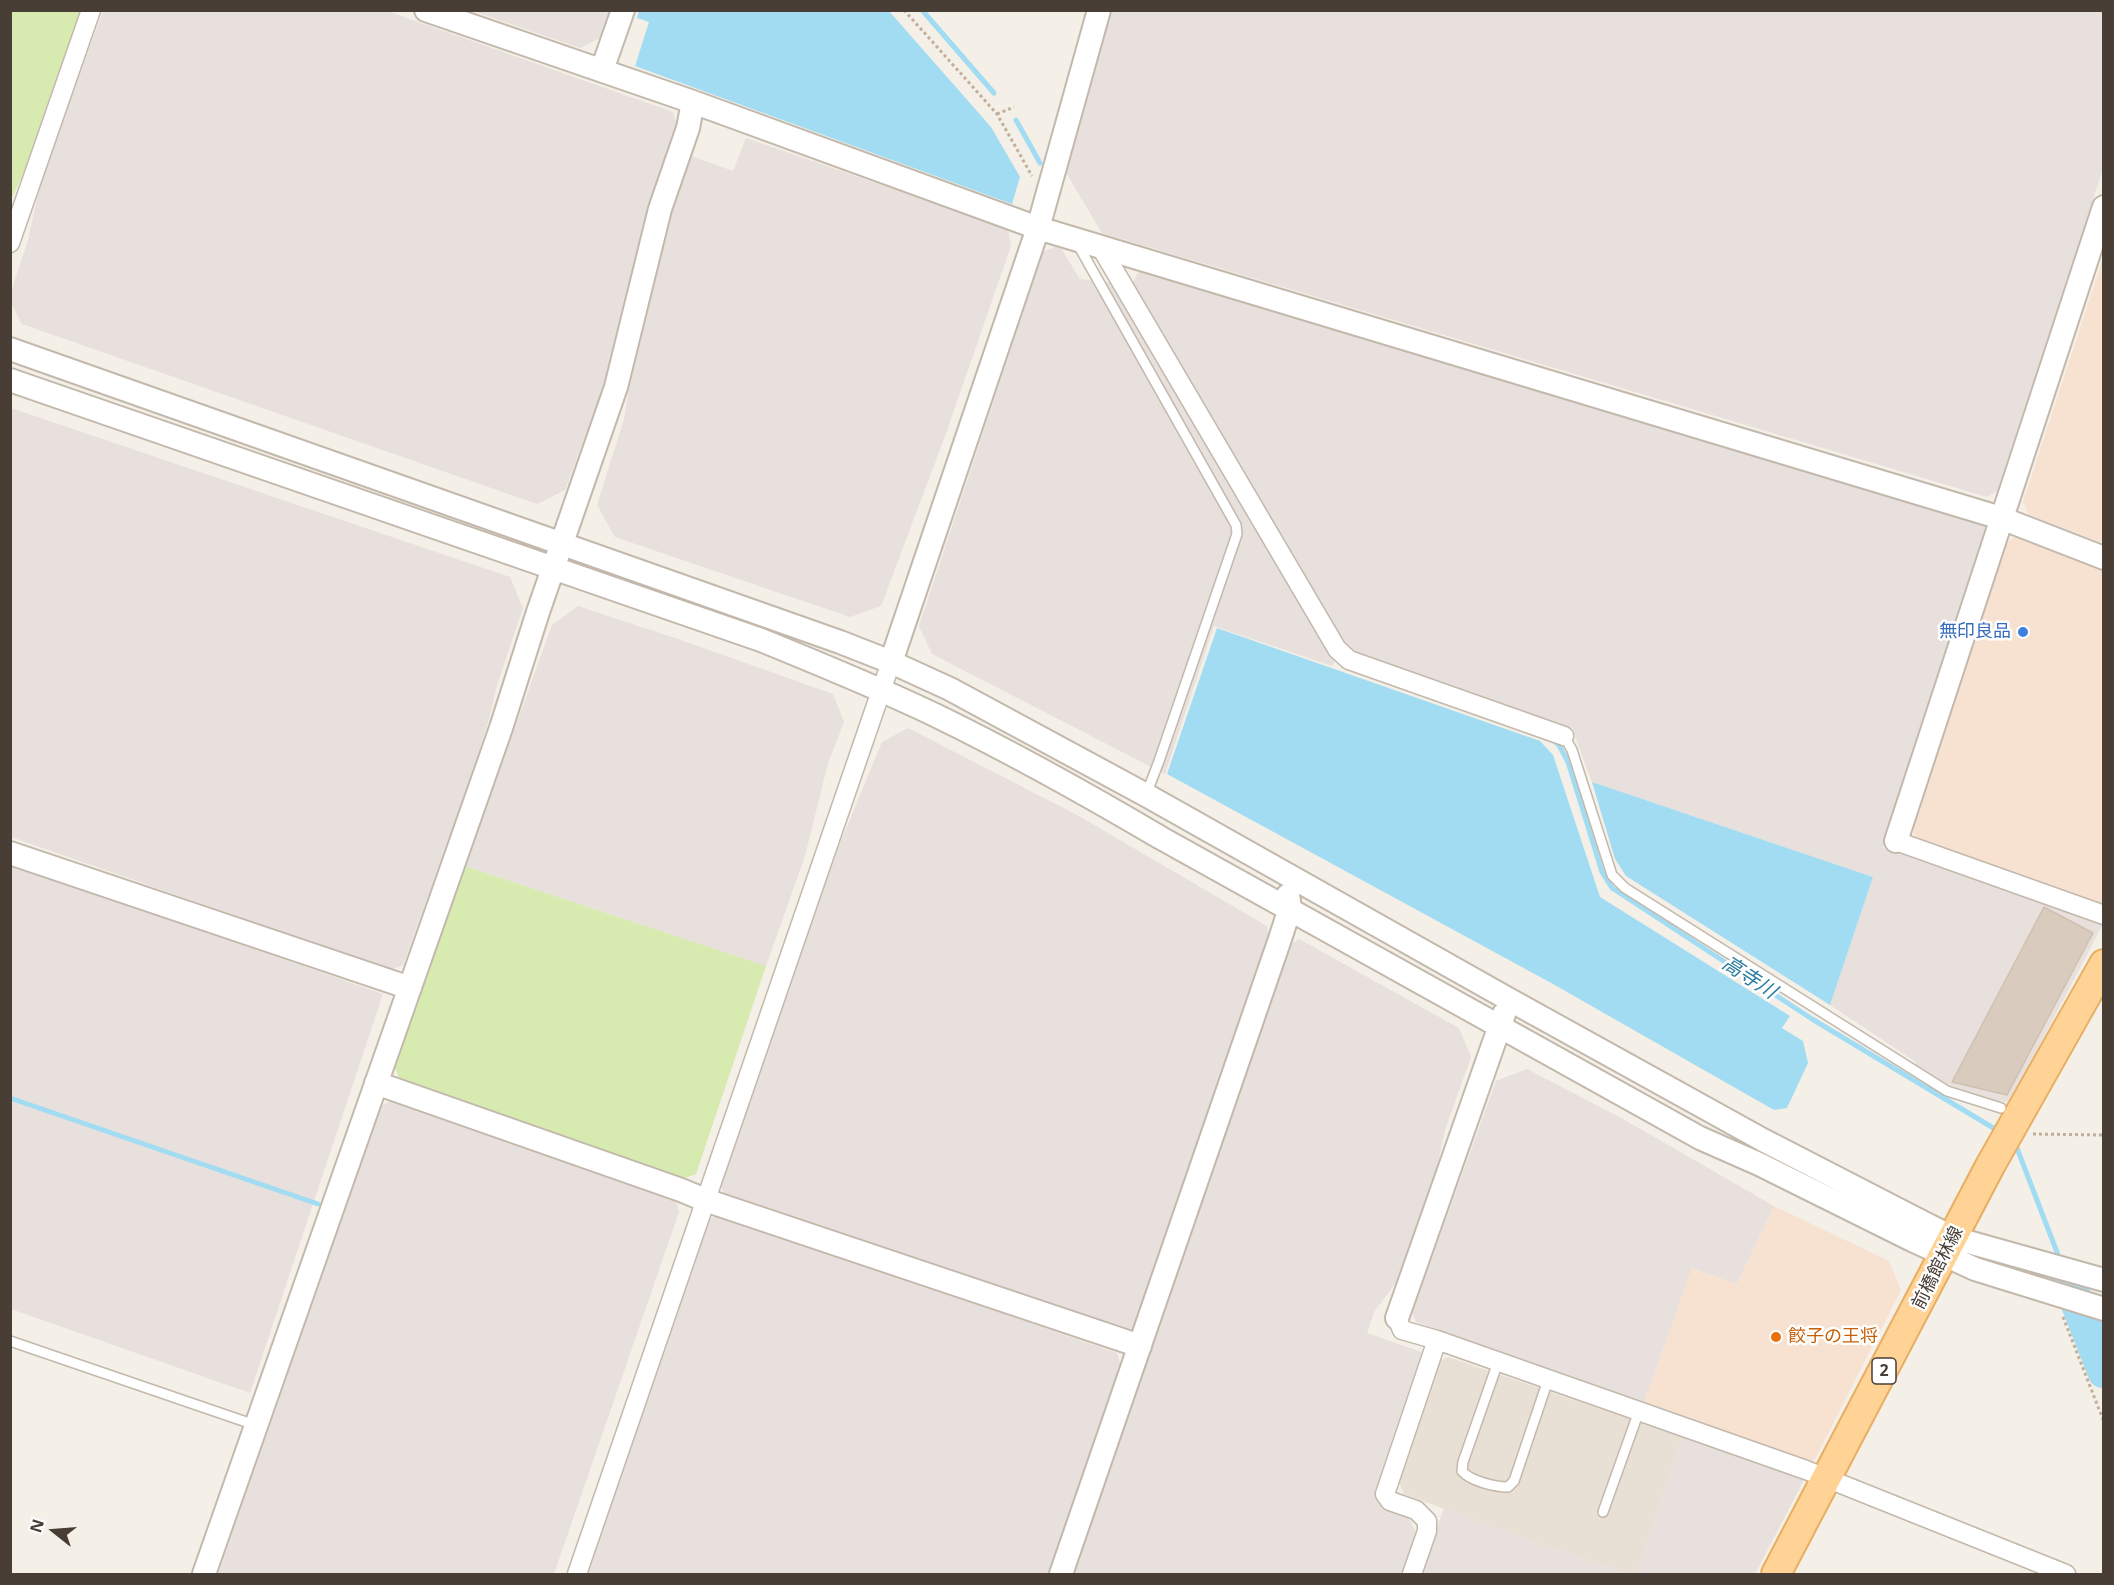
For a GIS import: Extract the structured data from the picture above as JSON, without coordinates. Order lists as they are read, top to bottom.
{
  "streets": {
    "main road": ["前橋館林線", "2"]
  },
  "water": ["高寺川"],
  "places": ["無印良品", "餃子の王将"],
  "north": "left"
}
